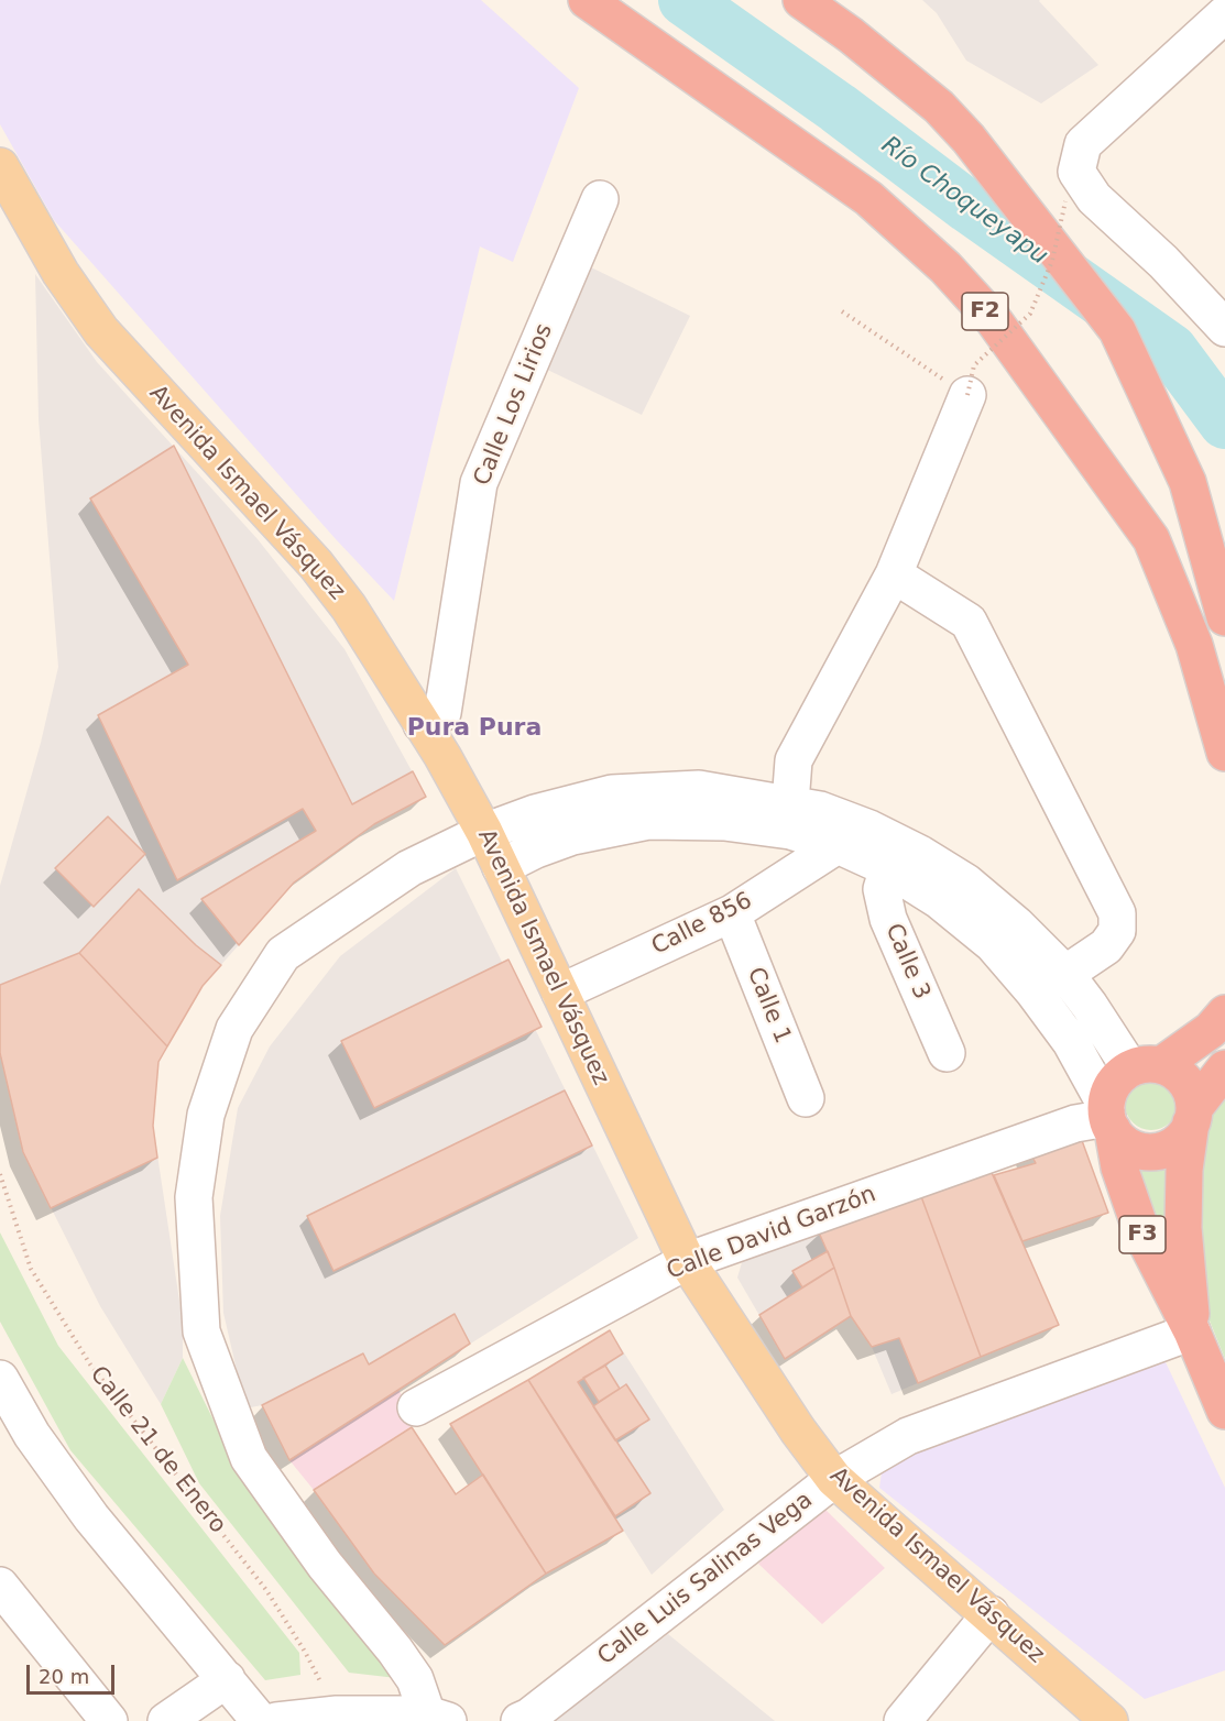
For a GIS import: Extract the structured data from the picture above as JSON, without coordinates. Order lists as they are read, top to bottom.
{
  "streets": {
    "highway": ["F2", "F3"],
    "main road": ["Avenida Ismael Vásquez"],
    "street": [
      "Calle Los Lirios",
      "Calle 856",
      "Calle 3",
      "Calle 1",
      "Calle David Garzón",
      "Calle Luis Salinas Vega"
    ],
    "path": ["Calle 21 de Enero"]
  },
  "crossings": [
    ["Calle Los Lirios", "Avenida Ismael Vásquez"],
    ["Avenida Ismael Vásquez", "Calle 856"],
    ["Avenida Ismael Vásquez", "Calle David Garzón"],
    ["Avenida Ismael Vásquez", "Calle Luis Salinas Vega"],
    ["Calle 856", "Calle 1"],
    ["Calle David Garzón", "F3"],
    ["F3", "Calle Luis Salinas Vega"]
  ],
  "districts": ["Pura Pura"],
  "water": ["Río Choqueyapu"],
  "scale_bar": "20 m"
}
